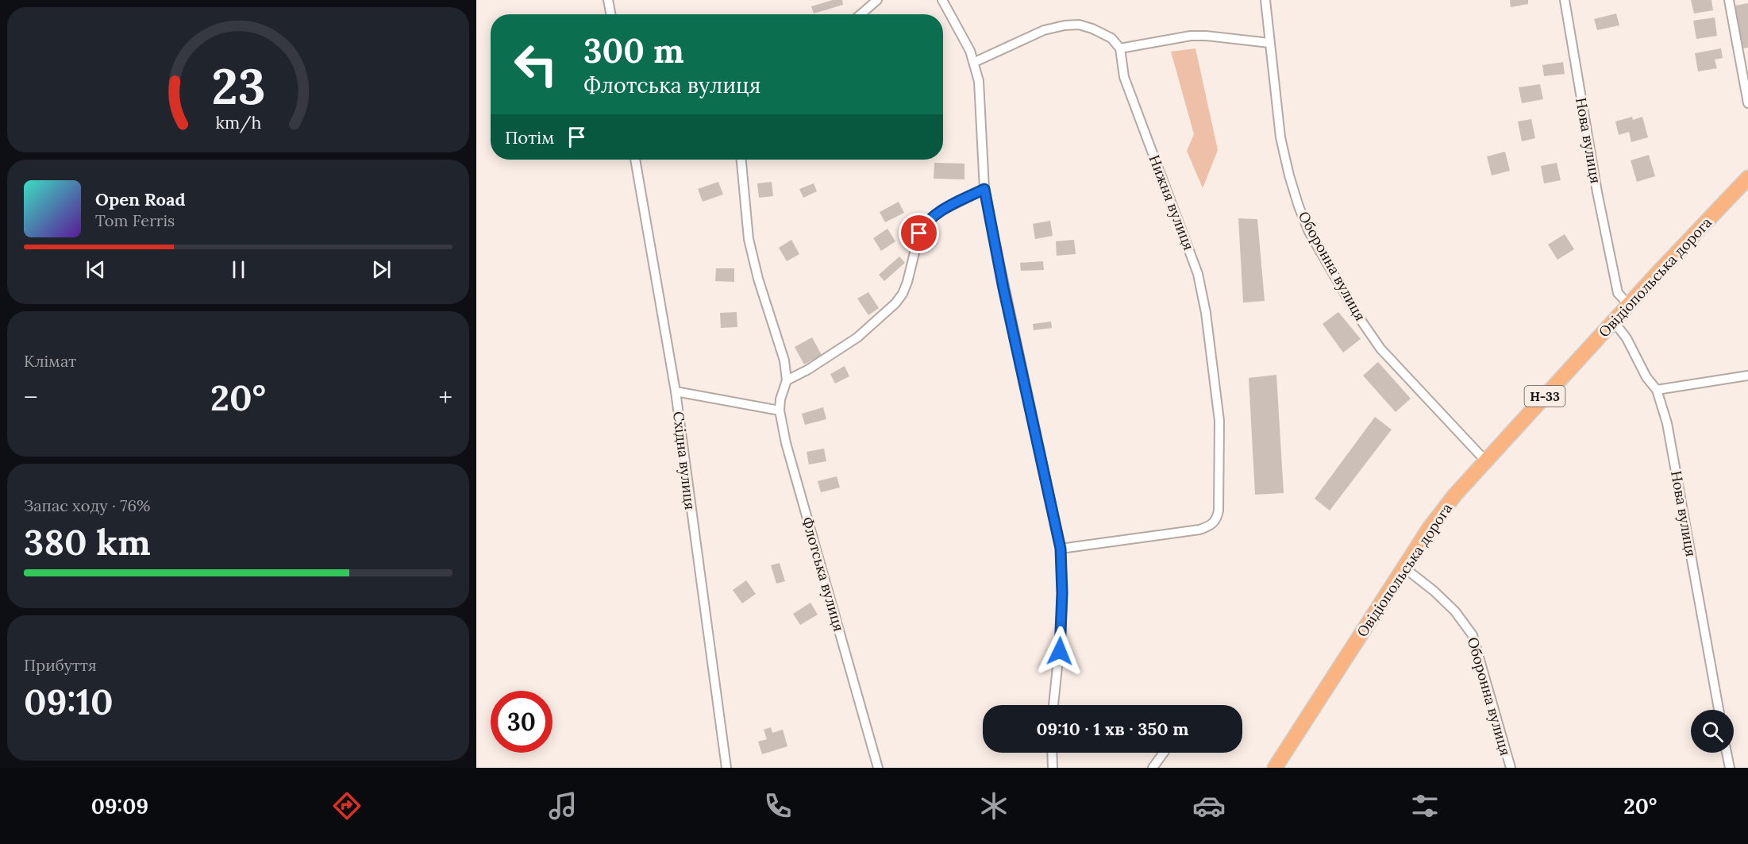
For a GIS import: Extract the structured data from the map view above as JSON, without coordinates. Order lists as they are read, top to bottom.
{
  "streets": {
    "main road": ["Овідіопольська дорога", "Н-33"],
    "street": [
      "Нова вулиця",
      "Нижня вулиця",
      "Оборонна вулиця",
      "Східна вулиця",
      "Флотська вулиця"
    ]
  },
  "crossings": [
    ["Нова вулиця", "Овідіопольська дорога"],
    ["Оборонна вулиця", "Овідіопольська дорога"]
  ],
  "page": {
    "turn": ["300 m", "Флотська вулиця"],
    "then": "Потім",
    "song": ["Open Road", "Tom Ferris"],
    "tile": [
      "Клімат",
      ["Запас ходу · 76%", "380 km"],
      ["Прибуття", "09:10"]
    ],
    "heat": ["−", "20°", "+"],
    "limit": "30",
    "trip": "09:10 · 1 хв · 350 m",
    "tabs": ["09:09", "20°"],
    "gauge": ["23", "km/h"]
  }
}
